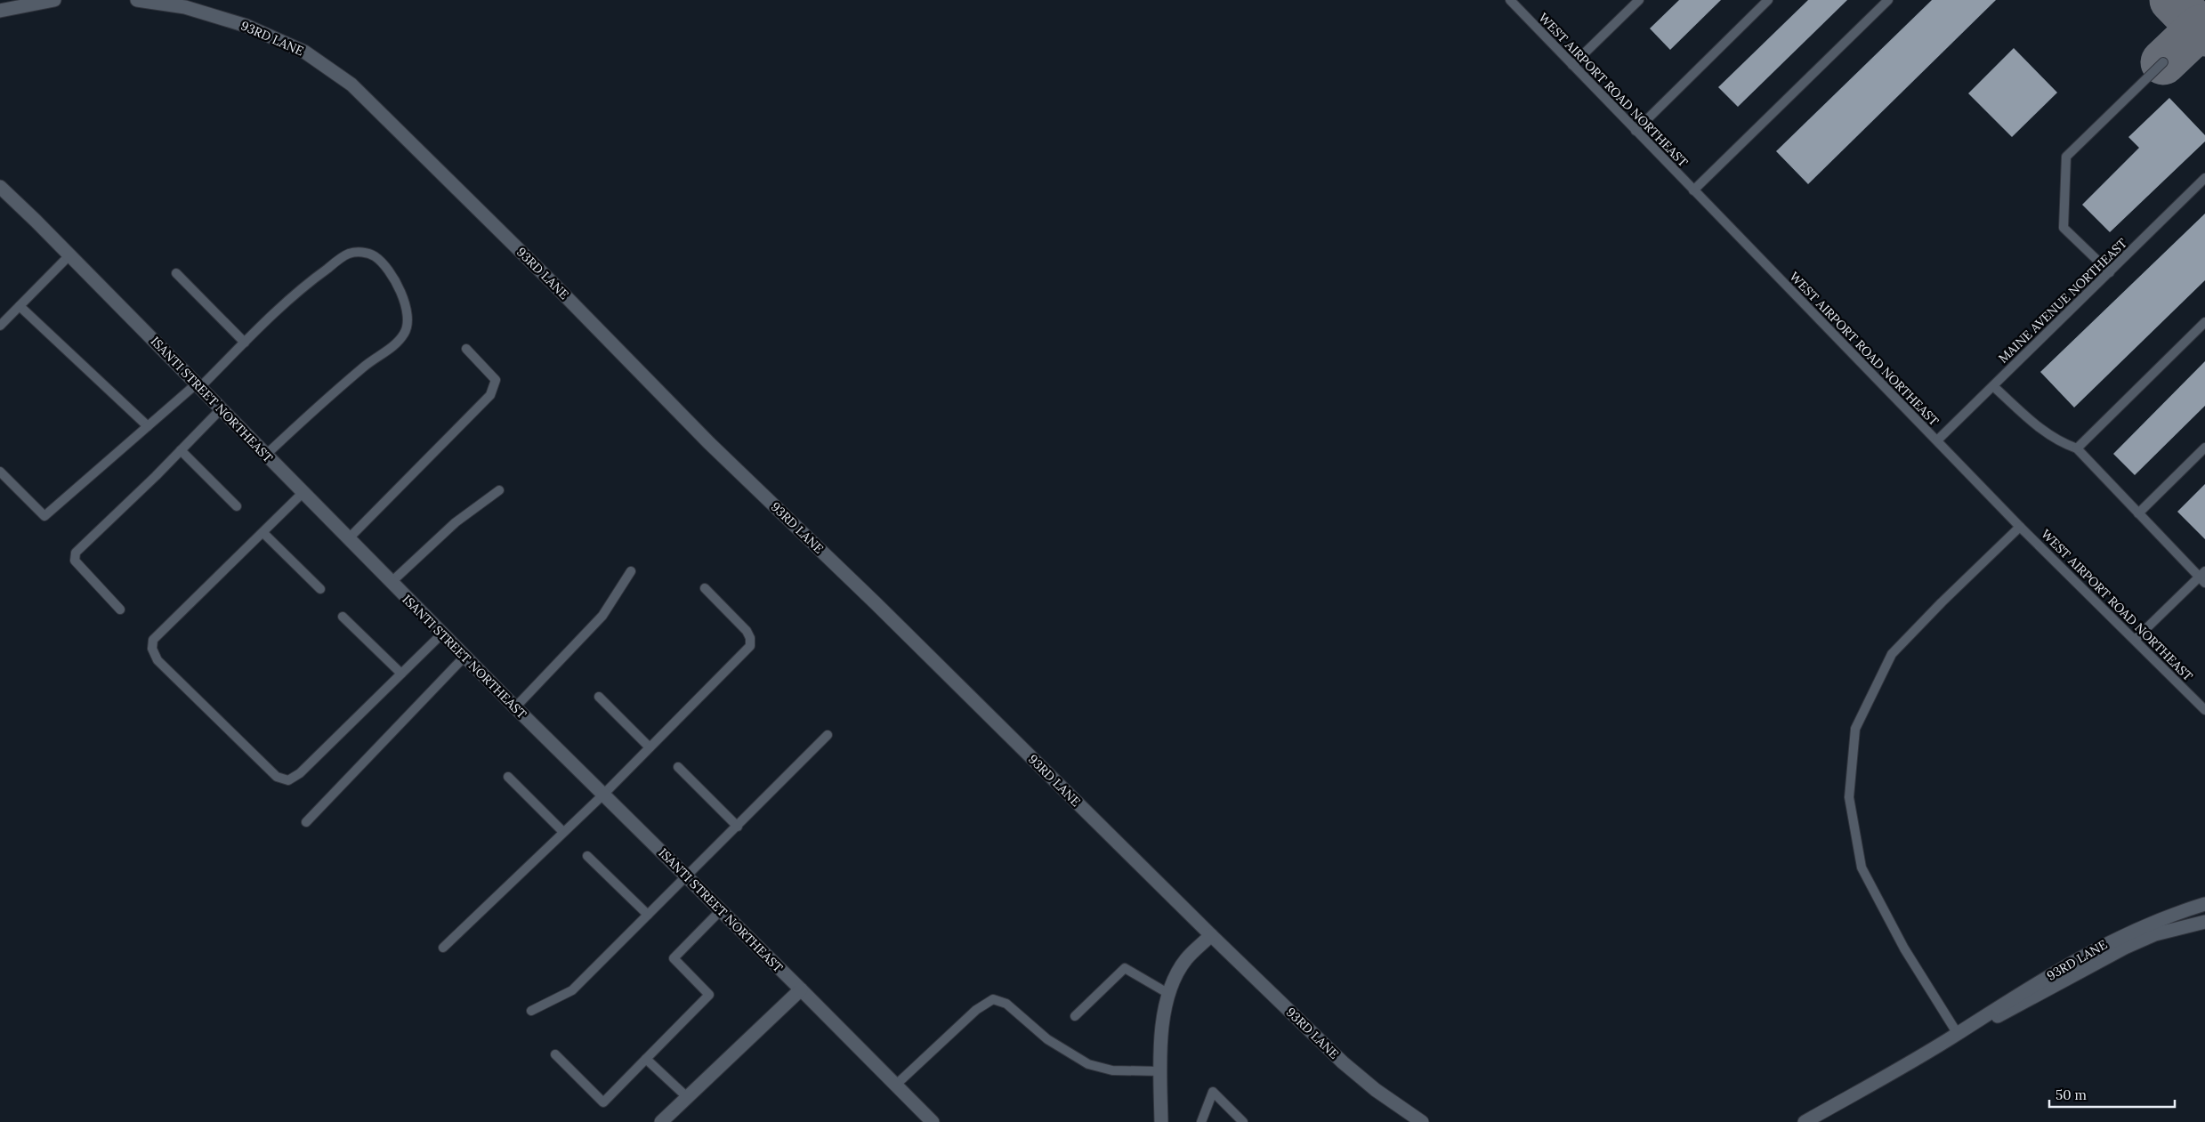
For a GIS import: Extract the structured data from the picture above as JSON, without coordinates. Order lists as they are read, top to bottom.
{
  "streets": {
    "street": ["93RD LANE", "ISANTI STREET NORTHEAST"],
    "lane": ["WEST AIRPORT ROAD NORTHEAST", "MAINE AVENUE NORTHEAST"]
  },
  "crossings": [
    ["WEST AIRPORT ROAD NORTHEAST", "MAINE AVENUE NORTHEAST"]
  ],
  "scale_bar": "50 m"
}
